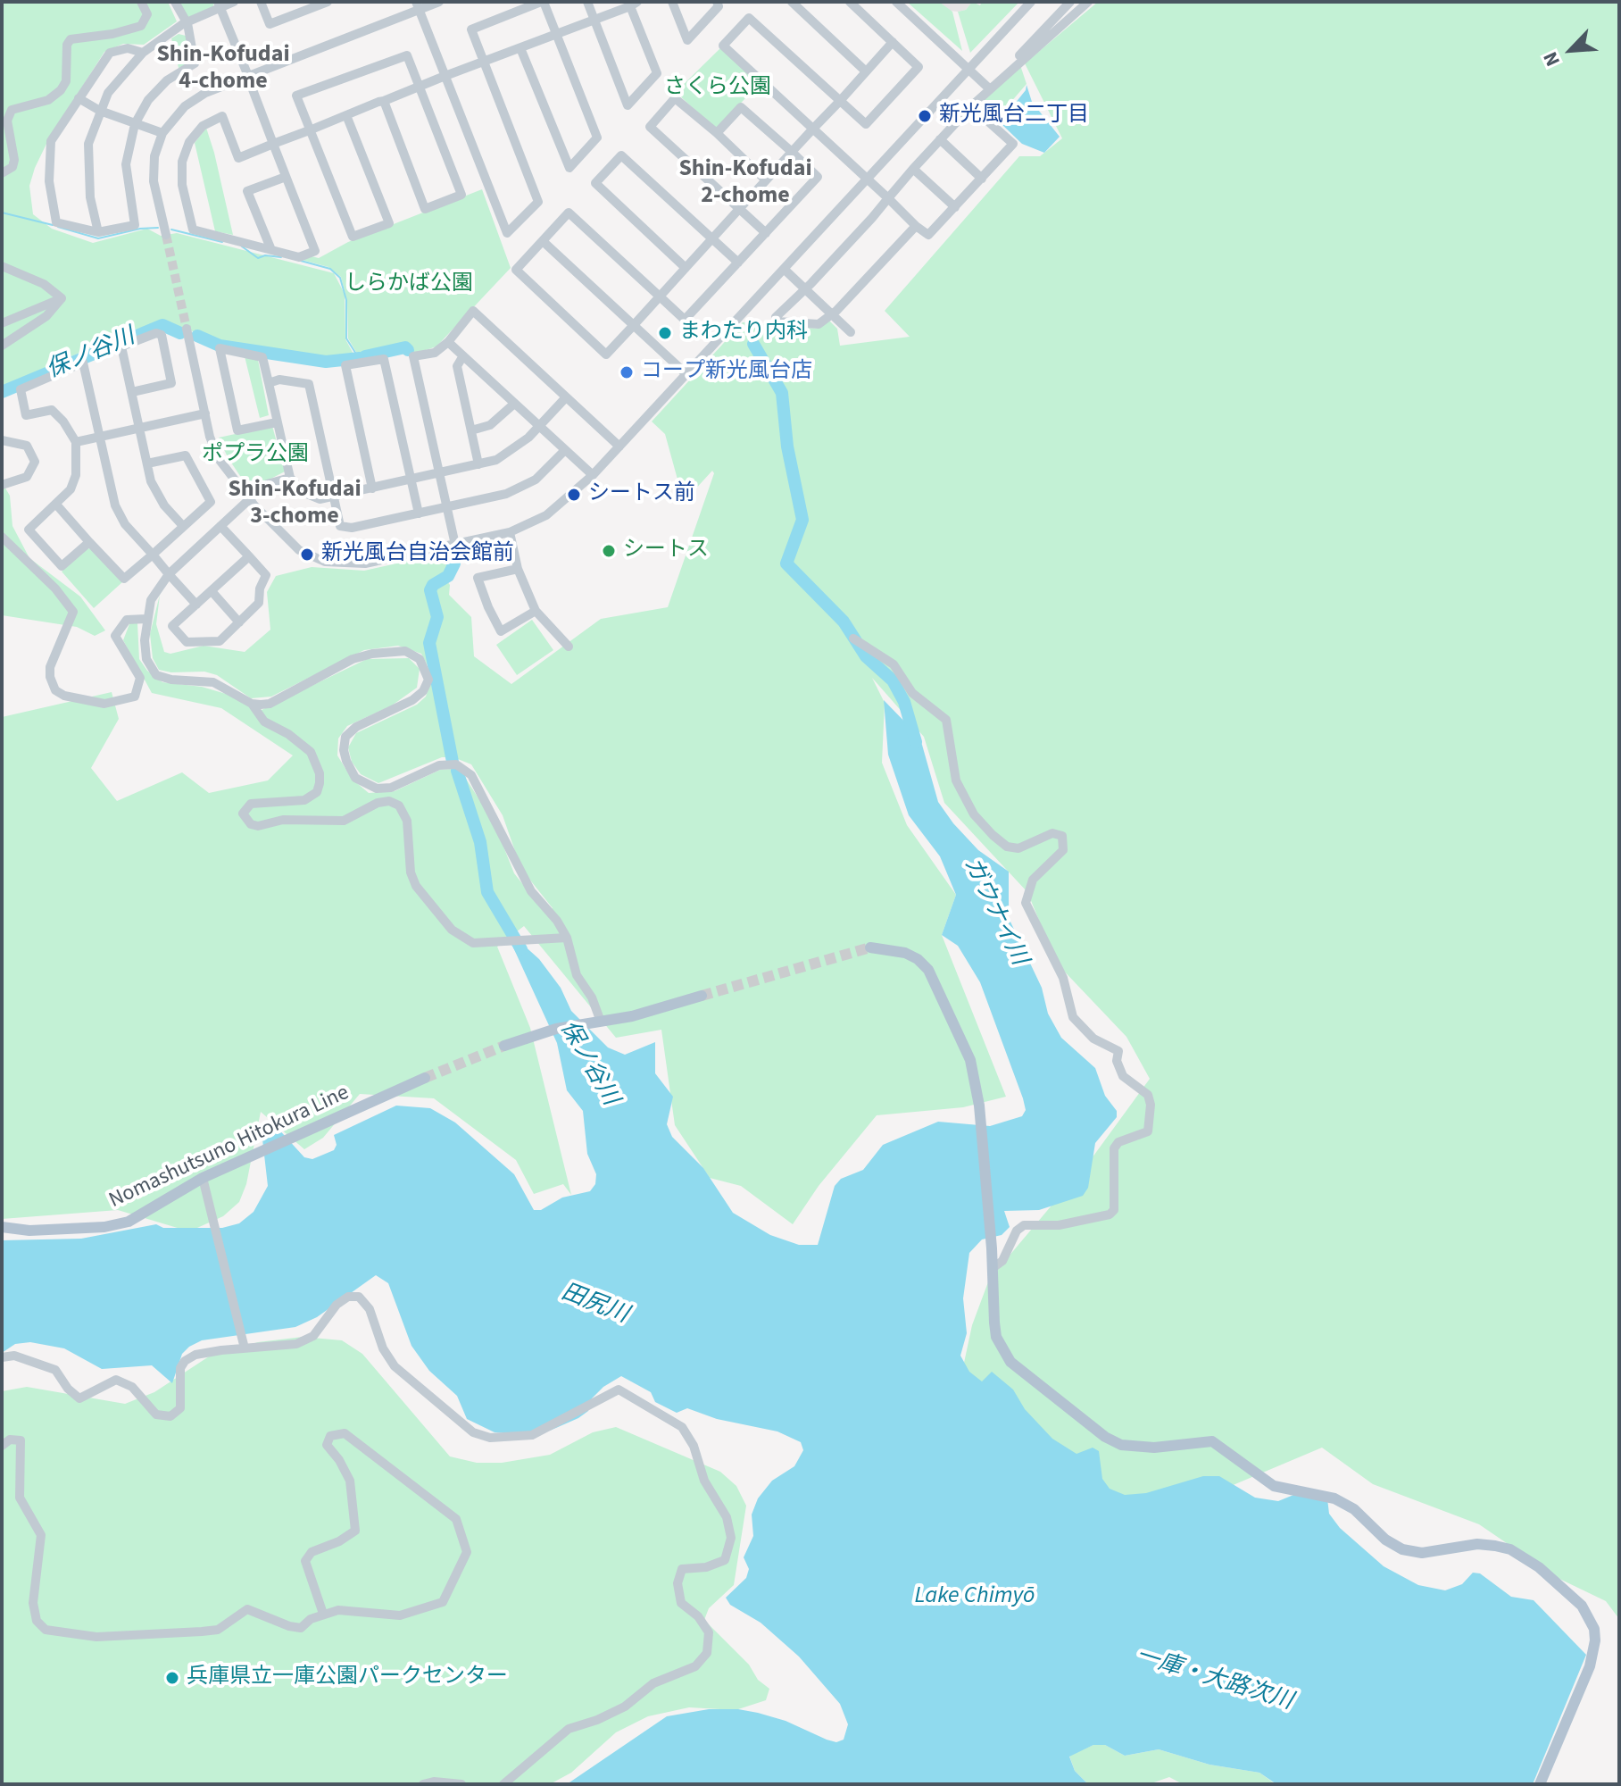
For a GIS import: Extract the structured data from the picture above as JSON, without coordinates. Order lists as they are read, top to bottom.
{
  "streets": {
    "main road": ["Nomashutsuno Hitokura Line"]
  },
  "districts": ["Shin-Kofudai 4-chome", "Shin-Kofudai 2-chome", "Shin-Kofudai 3-chome"],
  "water": [
    "保ノ谷川",
    "ガウナイ川",
    "田尻川",
    "Lake Chimyō",
    "一庫・大路次川"
  ],
  "parks": ["さくら公園", "しらかば公園", "ポプラ公園"],
  "places": [
    "新光風台二丁目",
    "まわたり内科",
    "コープ新光風台店",
    "シートス前",
    "シートス",
    "新光風台自治会館前",
    "兵庫県立一庫公園パークセンター"
  ],
  "north": "bottom left"
}
